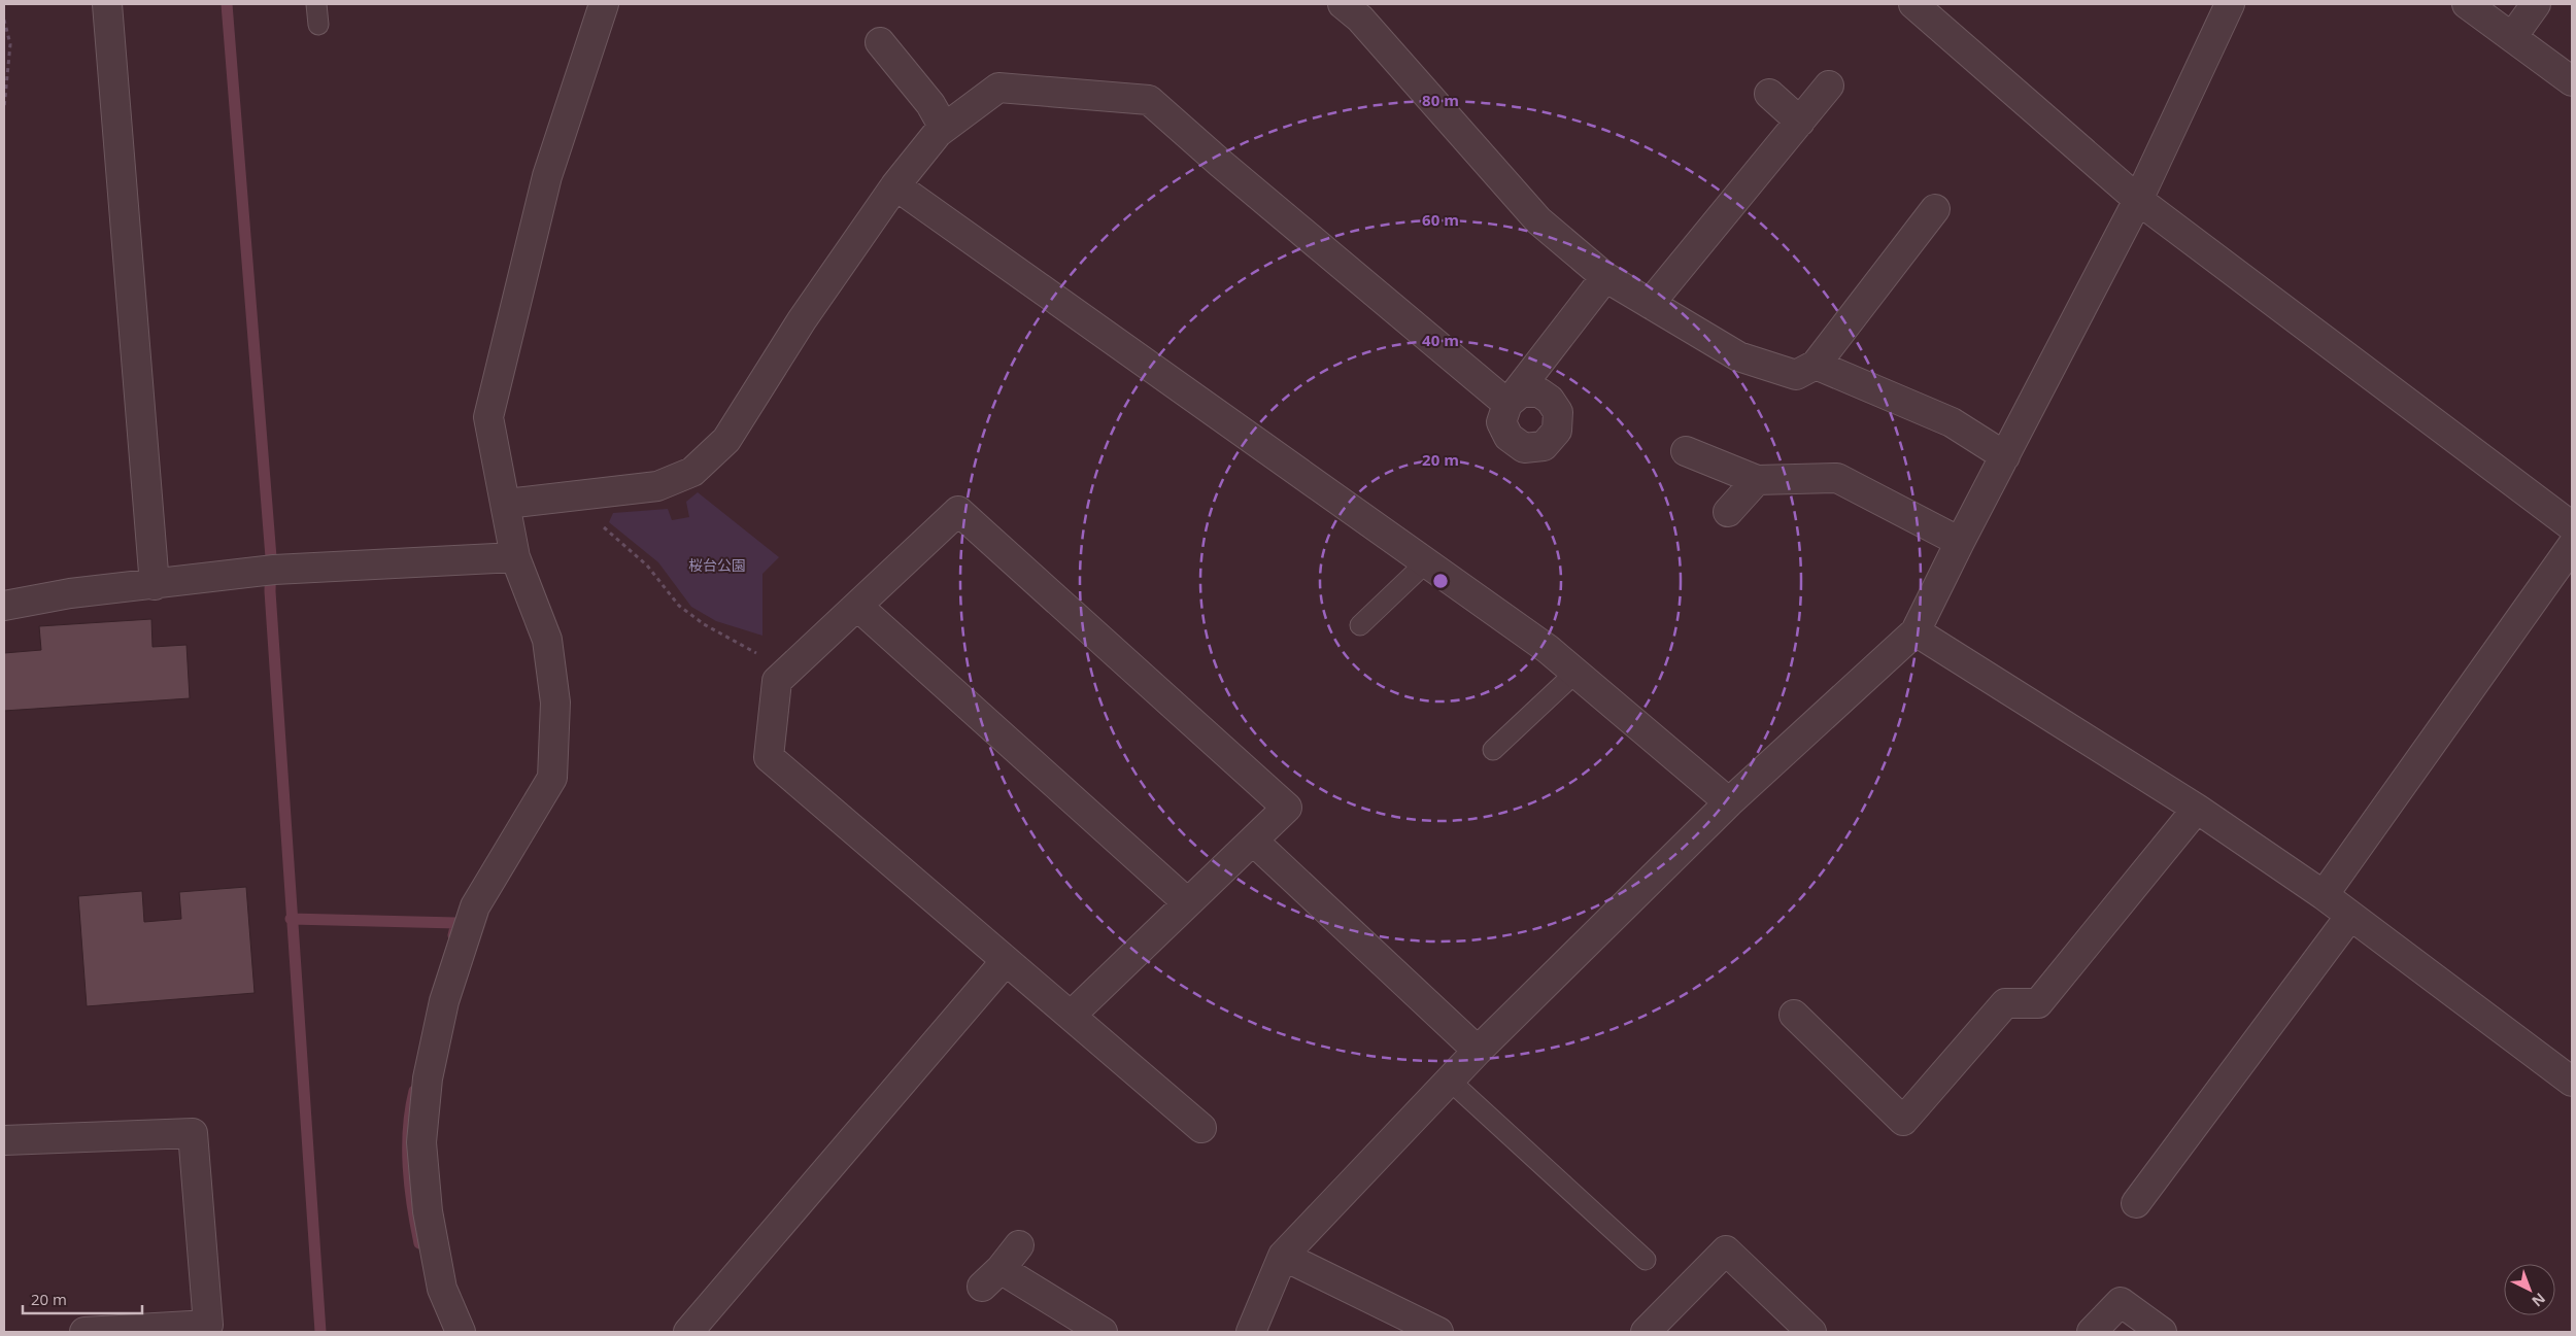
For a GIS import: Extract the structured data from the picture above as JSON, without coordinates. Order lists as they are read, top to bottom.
{
  "parks": ["桜台公園"],
  "scale_bar": "20 m",
  "north": "bottom right",
  "rings": [
    "80 m",
    "60 m",
    "40 m",
    "20 m"
  ]
}
